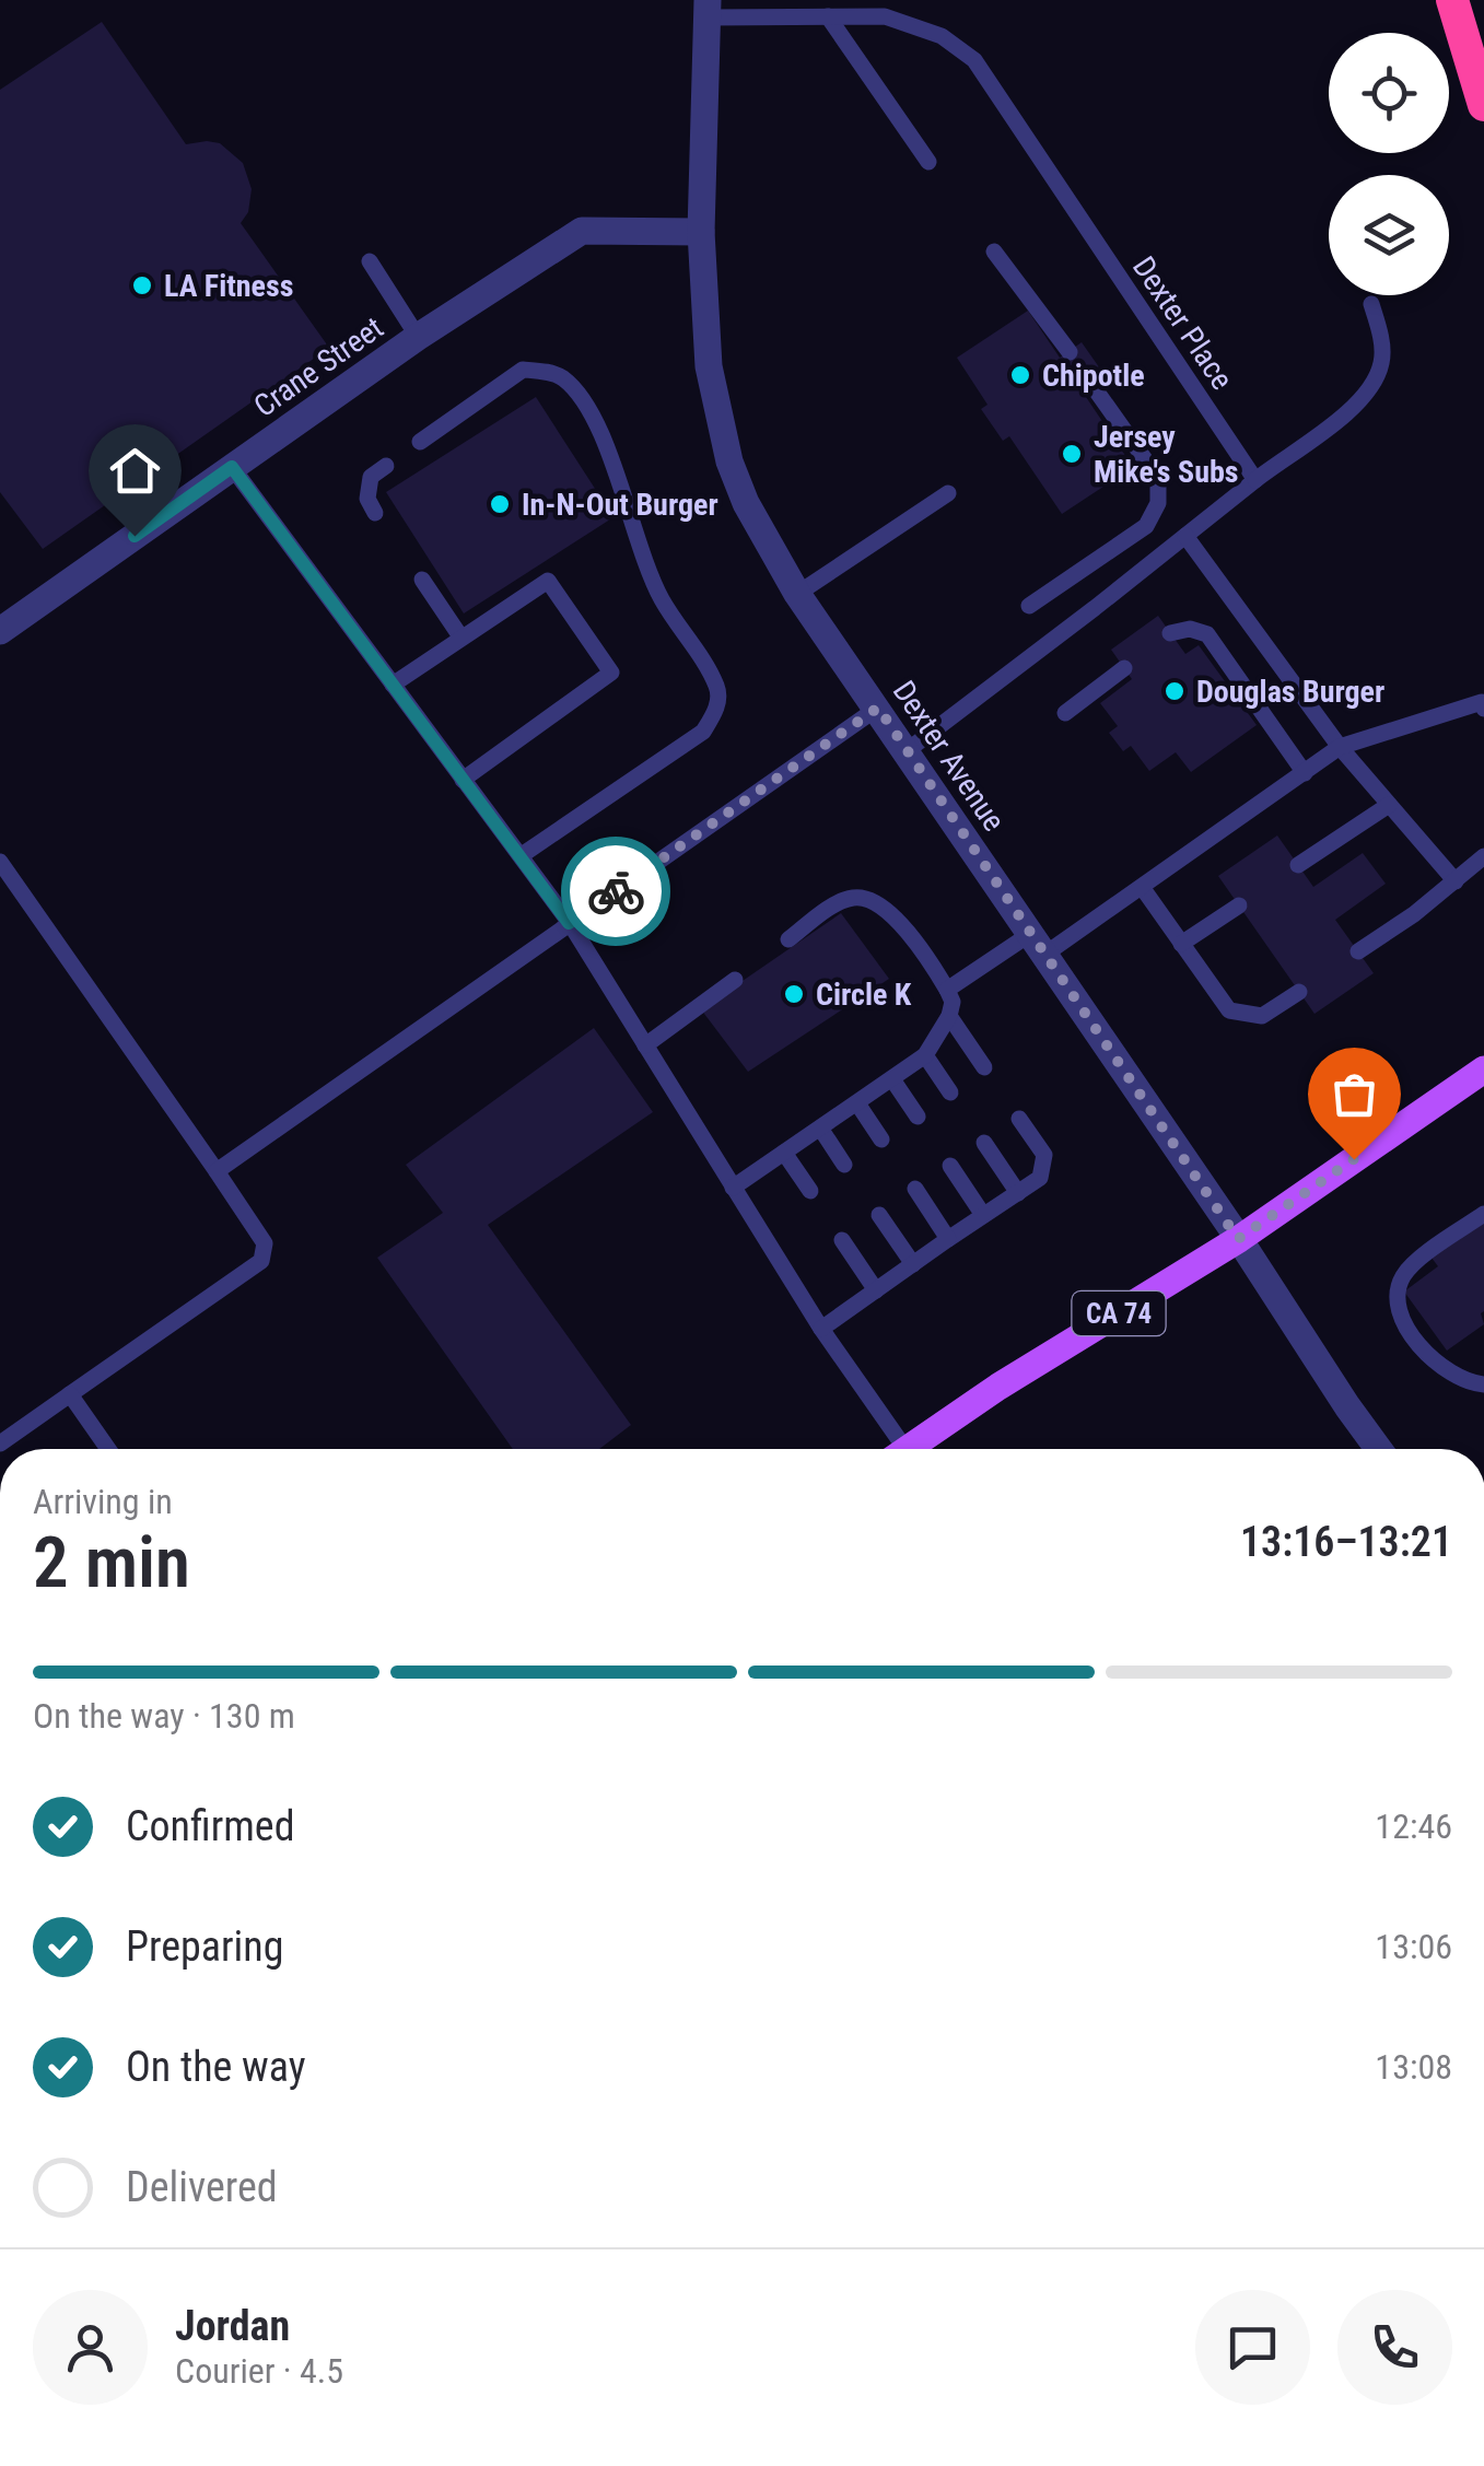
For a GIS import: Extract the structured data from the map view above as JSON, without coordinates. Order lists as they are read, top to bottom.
{
  "streets": {
    "main road": ["CA 74"],
    "street": ["Crane Street", "Dexter Avenue"],
    "lane": ["Dexter Place"]
  },
  "crossings": [
    ["Dexter Place", "Dexter Avenue"],
    ["Crane Street", "Dexter Avenue"],
    ["Dexter Avenue", "CA 74"]
  ],
  "places": [
    "LA Fitness",
    "Chipotle",
    "Jersey Mike's Subs",
    "In-N-Out Burger",
    "Douglas Burger",
    "Circle K"
  ],
  "page": {
    "heading": ["2 min", "Arriving in", "13:16–13:21"],
    "panel": ["Jordan", "Courier · 4.5"],
    "bar": "On the way · 130 m",
    "list": [
      ["Confirmed", "12:46"],
      ["Preparing", "13:06"],
      ["On the way", "13:08"],
      "Delivered"
    ]
  }
}
